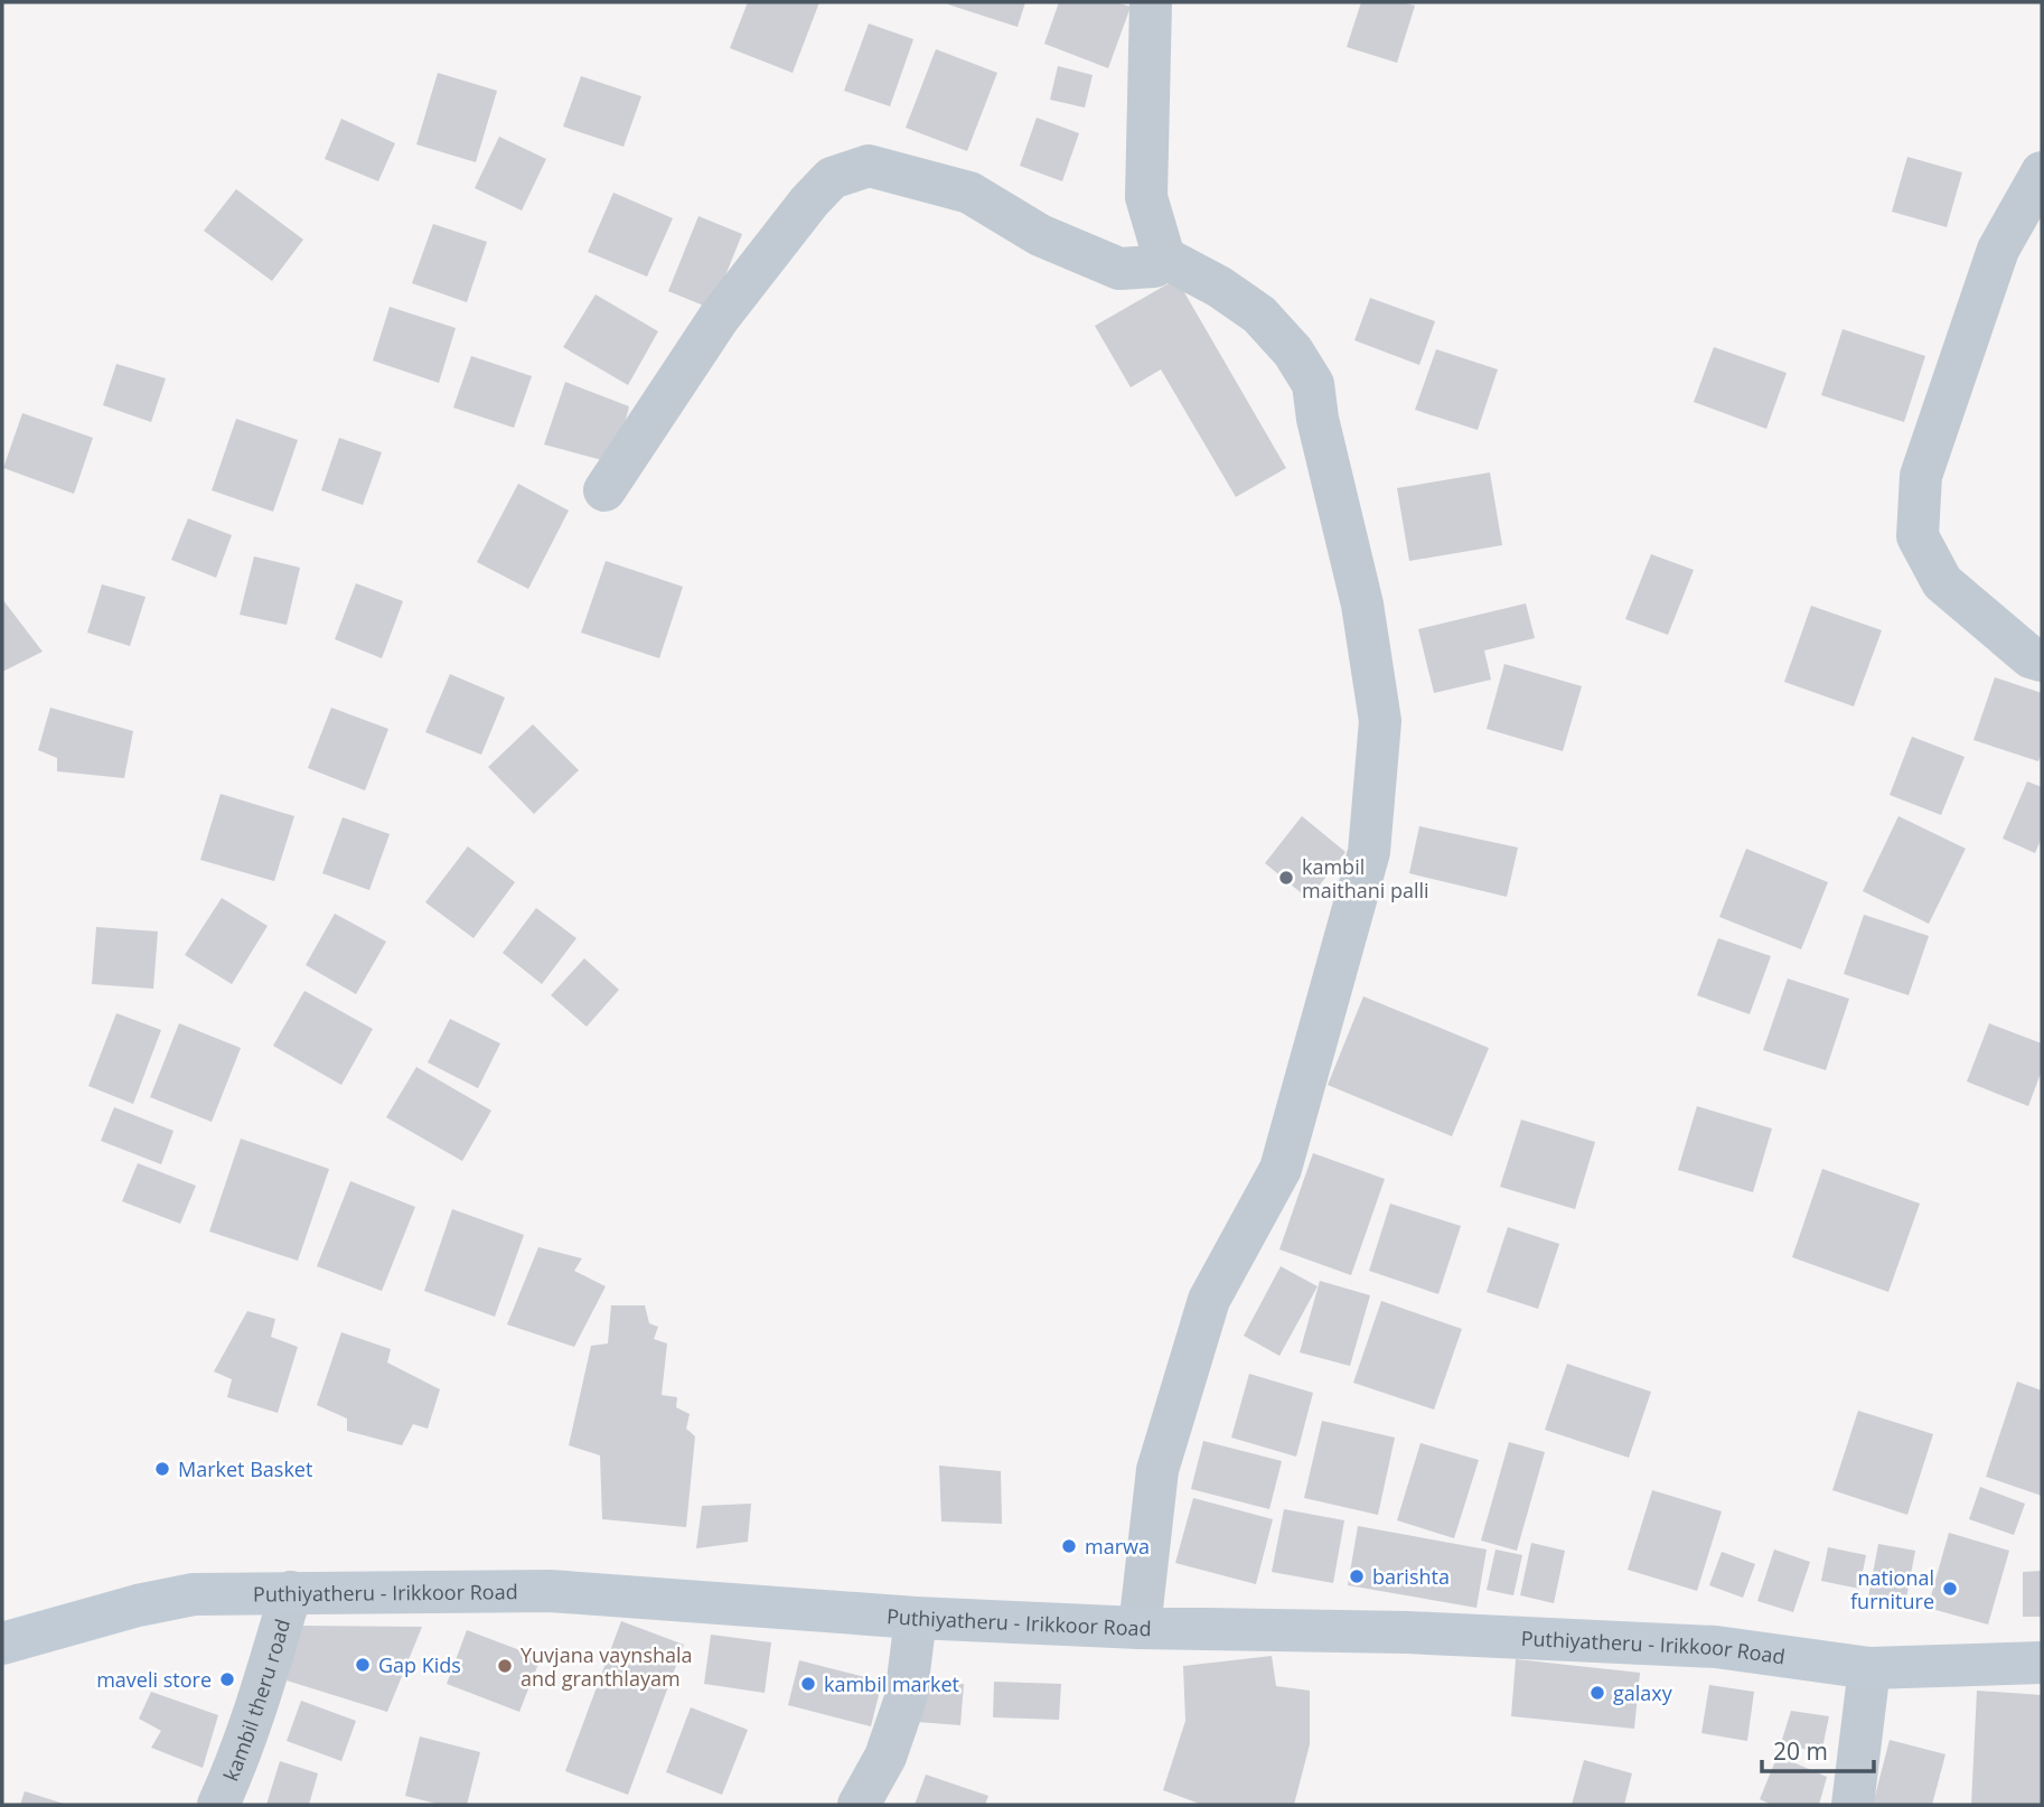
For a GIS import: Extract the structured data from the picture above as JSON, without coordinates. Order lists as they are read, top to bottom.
{
  "streets": {
    "main road": ["Puthiyatheru - Irikkoor Road"],
    "street": ["kambil theru road"]
  },
  "crossings": [
    ["Puthiyatheru - Irikkoor Road", "kambil theru road"]
  ],
  "places": [
    "kambil maithani palli",
    "Market Basket",
    "marwa",
    "barishta",
    "national furniture",
    "Gap Kids",
    "Yuvjana vaynshala and granthlayam",
    "maveli store",
    "kambil market",
    "galaxy"
  ],
  "scale_bar": "20 m"
}
